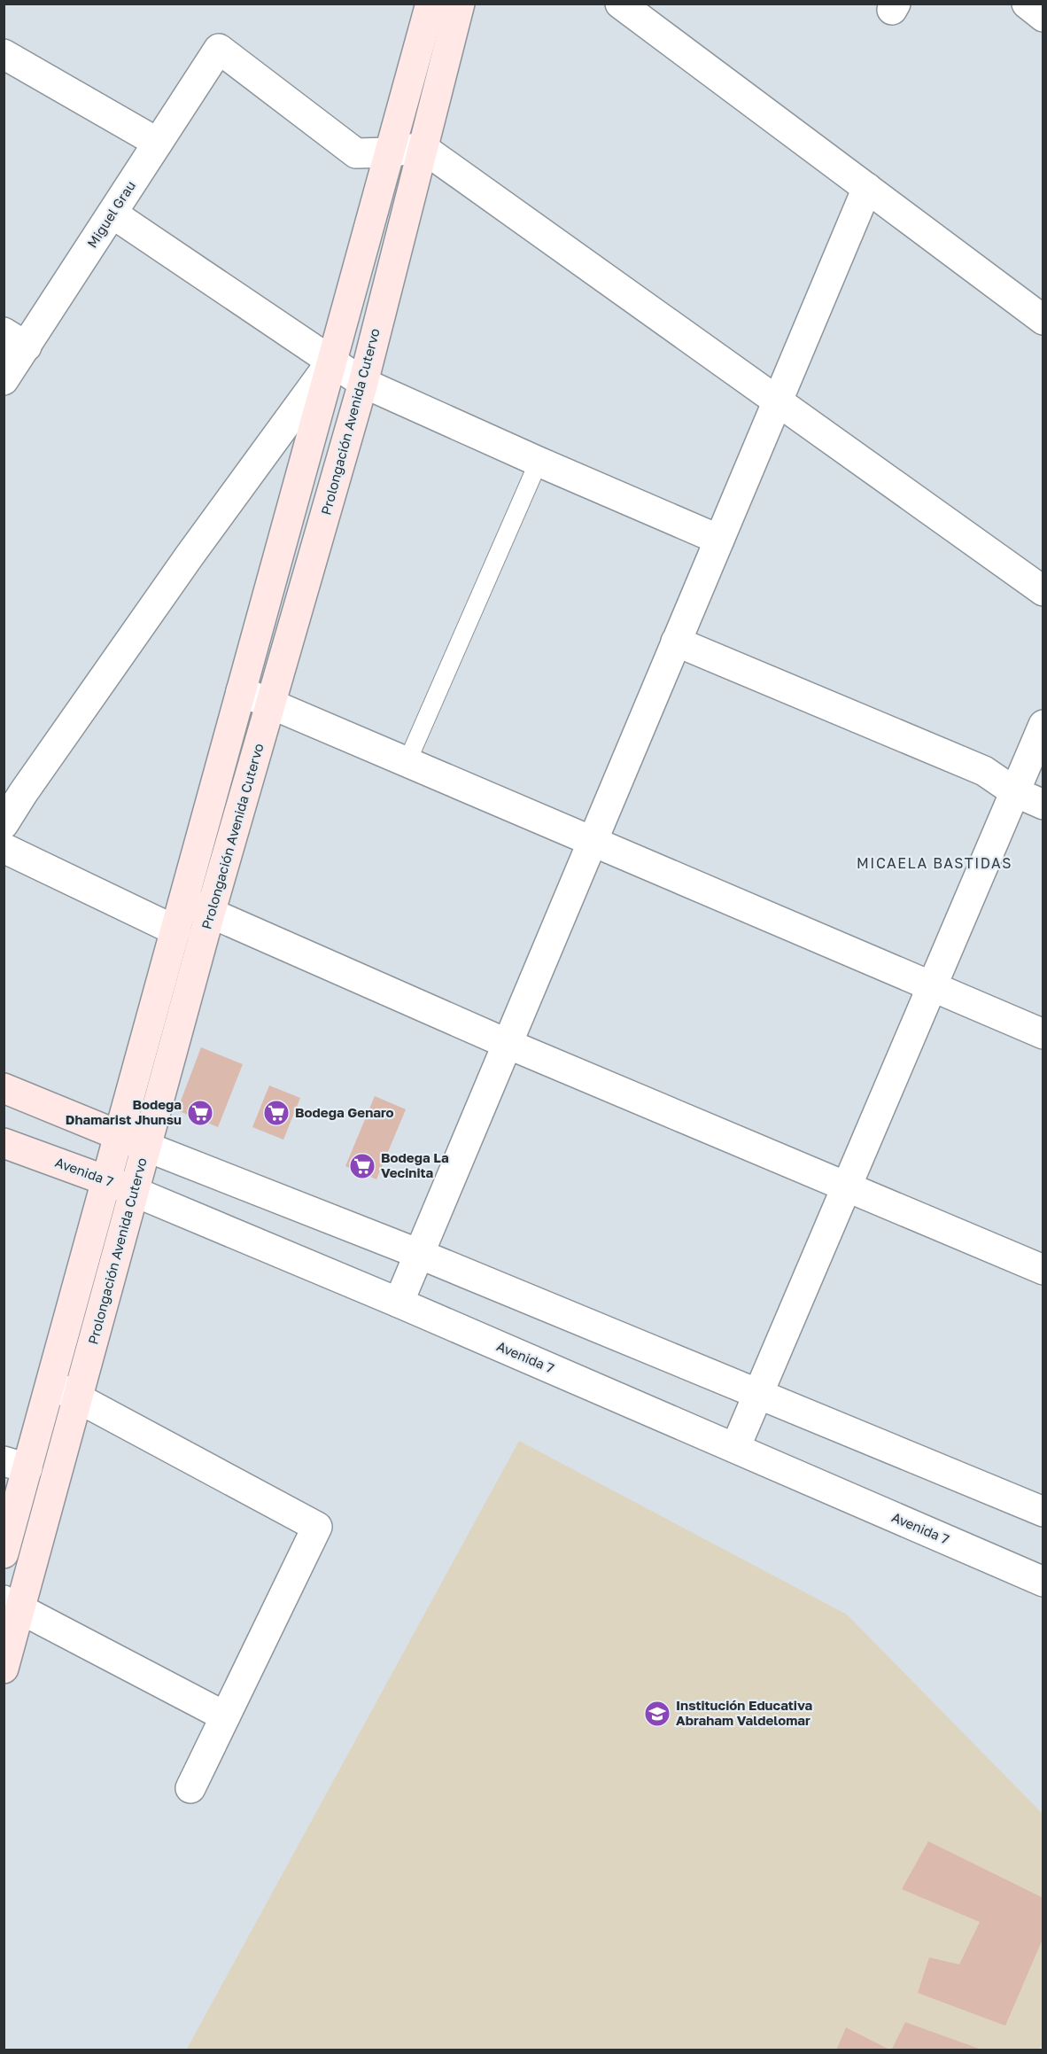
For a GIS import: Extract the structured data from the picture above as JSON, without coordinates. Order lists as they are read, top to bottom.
{
  "streets": {
    "street": ["Miguel Grau", "Prolongación Avenida Cutervo", "Avenida 7"]
  },
  "crossings": [
    ["Miguel Grau", "Prolongación Avenida Cutervo"],
    ["Prolongación Avenida Cutervo", "Avenida 7"]
  ],
  "districts": ["MICAELA BASTIDAS"],
  "places": {
    "supermarket": ["Bodega Dhamarist Jhunsu", "Bodega Genaro", "Bodega La Vecinita"],
    "school or university": ["Institución Educativa Abraham Valdelomar"]
  }
}
